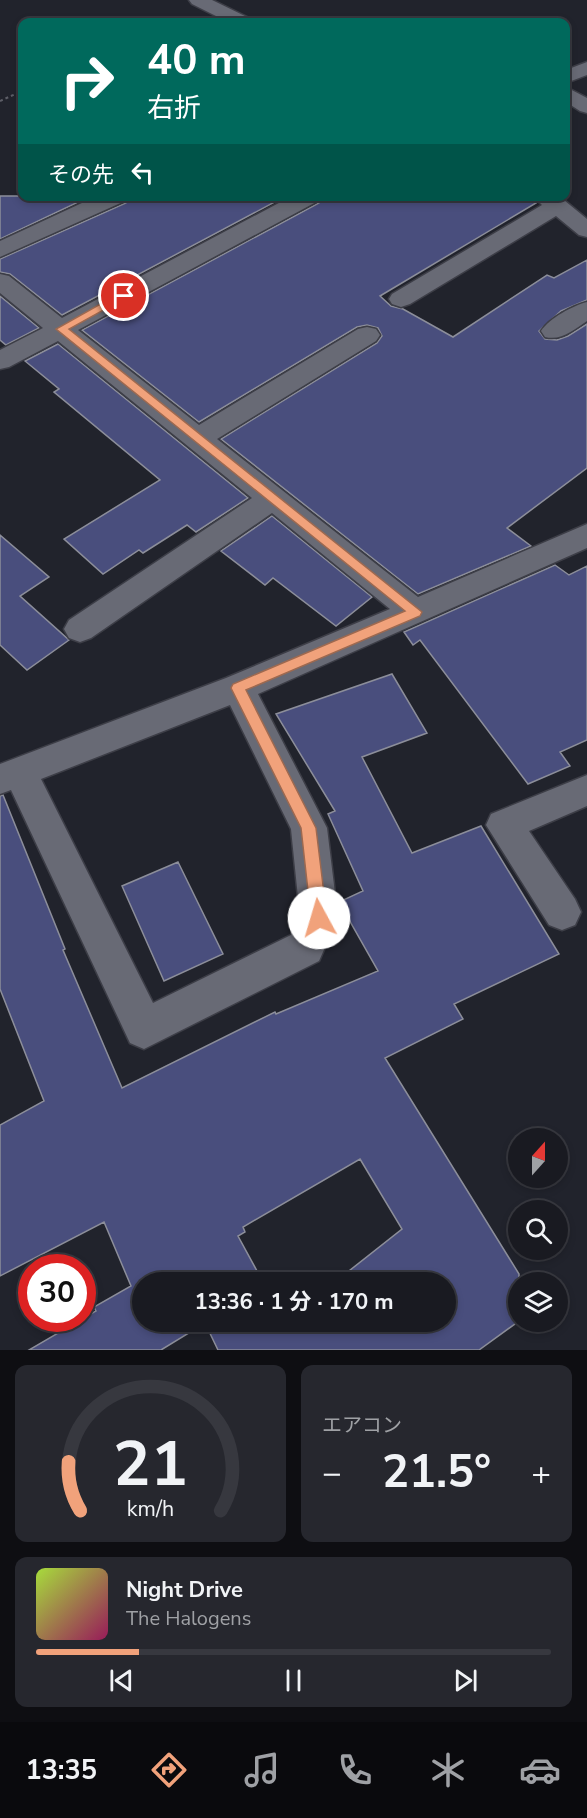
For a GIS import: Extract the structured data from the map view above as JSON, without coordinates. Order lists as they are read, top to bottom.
{
  "north": "top",
  "page": {
    "turn": ["40 m", "右折"],
    "then": "その先",
    "limit": "30",
    "trip": "13:36 · 1 分 · 170 m",
    "tile": "エアコン",
    "heat": ["−", "21.5°", "+"],
    "song": ["Night Drive", "The Halogens"],
    "tabs": "13:35",
    "gauge": ["21", "km/h"]
  }
}
